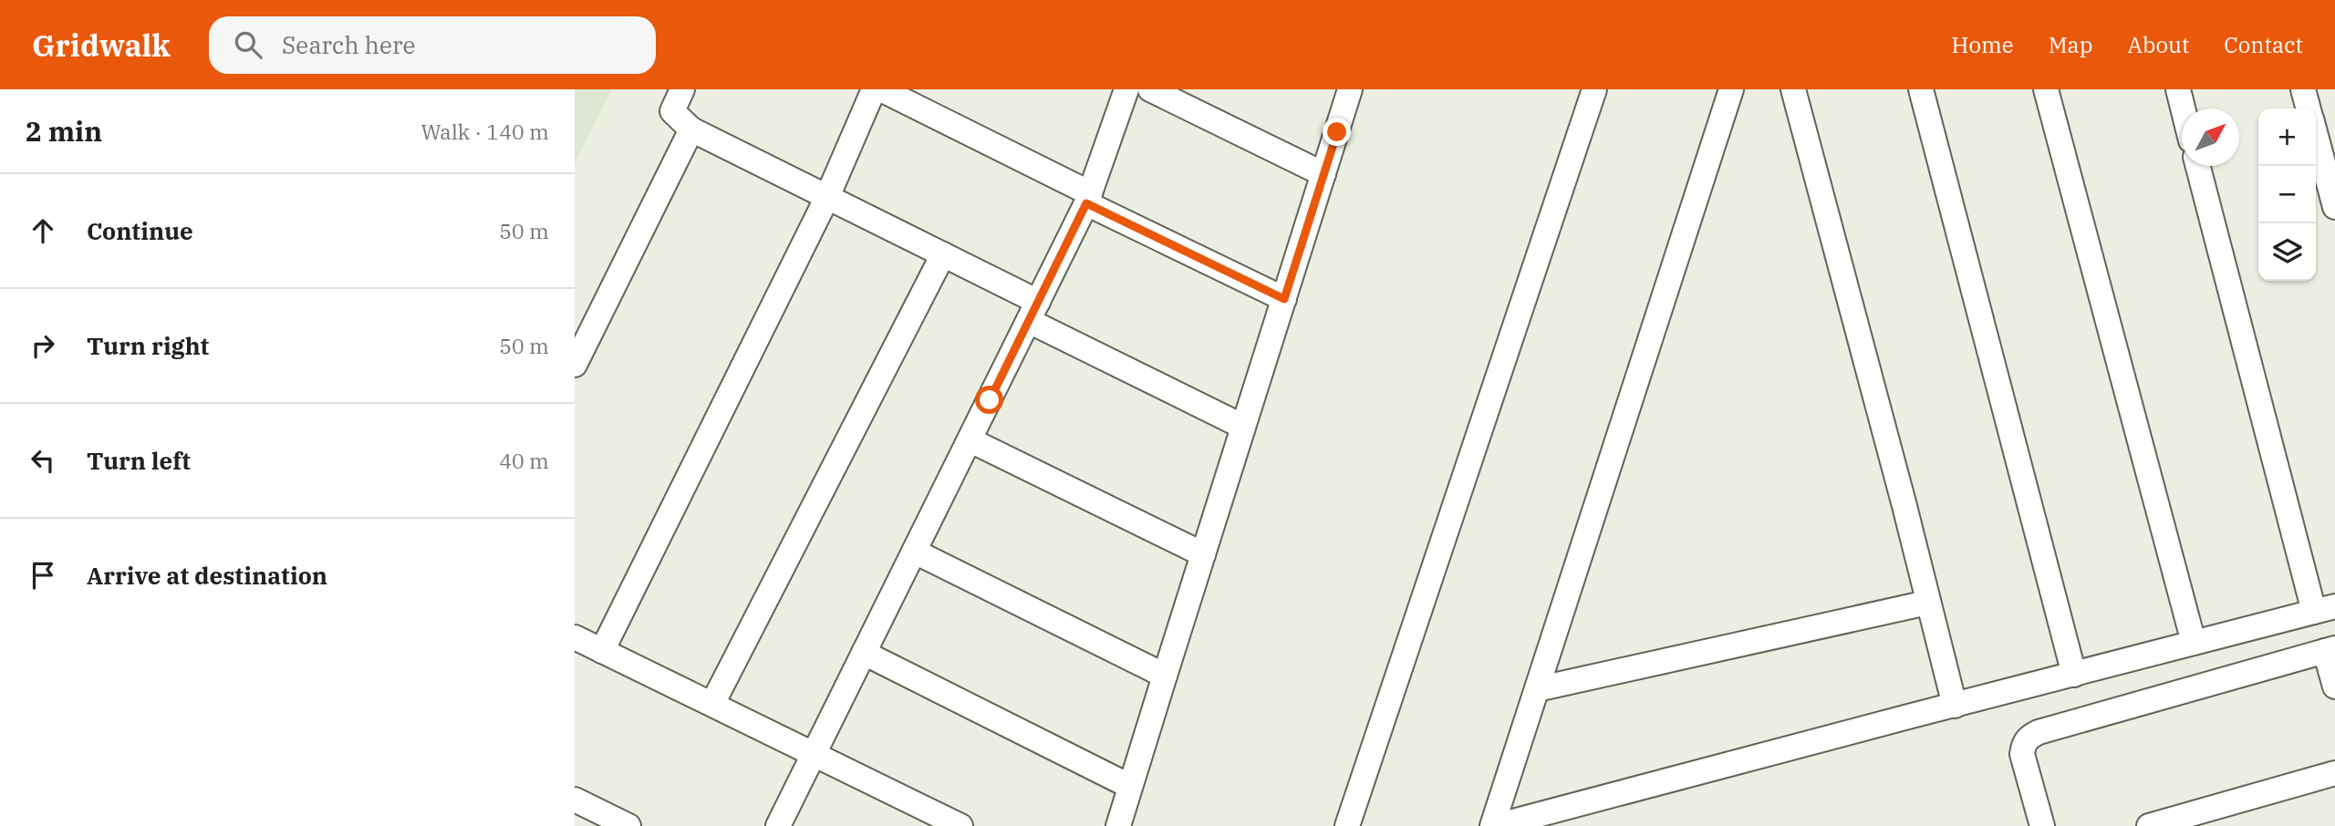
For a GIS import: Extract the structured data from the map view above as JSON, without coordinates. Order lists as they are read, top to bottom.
{
  "north": "top right",
  "page": {
    "header": "Gridwalk",
    "search": "Search here",
    "nav": [
      "Home",
      "Map",
      "About",
      "Contact"
    ],
    "heading": ["2 min", "Walk · 140 m"],
    "map_buttons": ["+", "−"],
    "list": [
      ["Continue", "50 m"],
      ["Turn right", "50 m"],
      ["Turn left", "40 m"],
      "Arrive at destination"
    ]
  }
}
